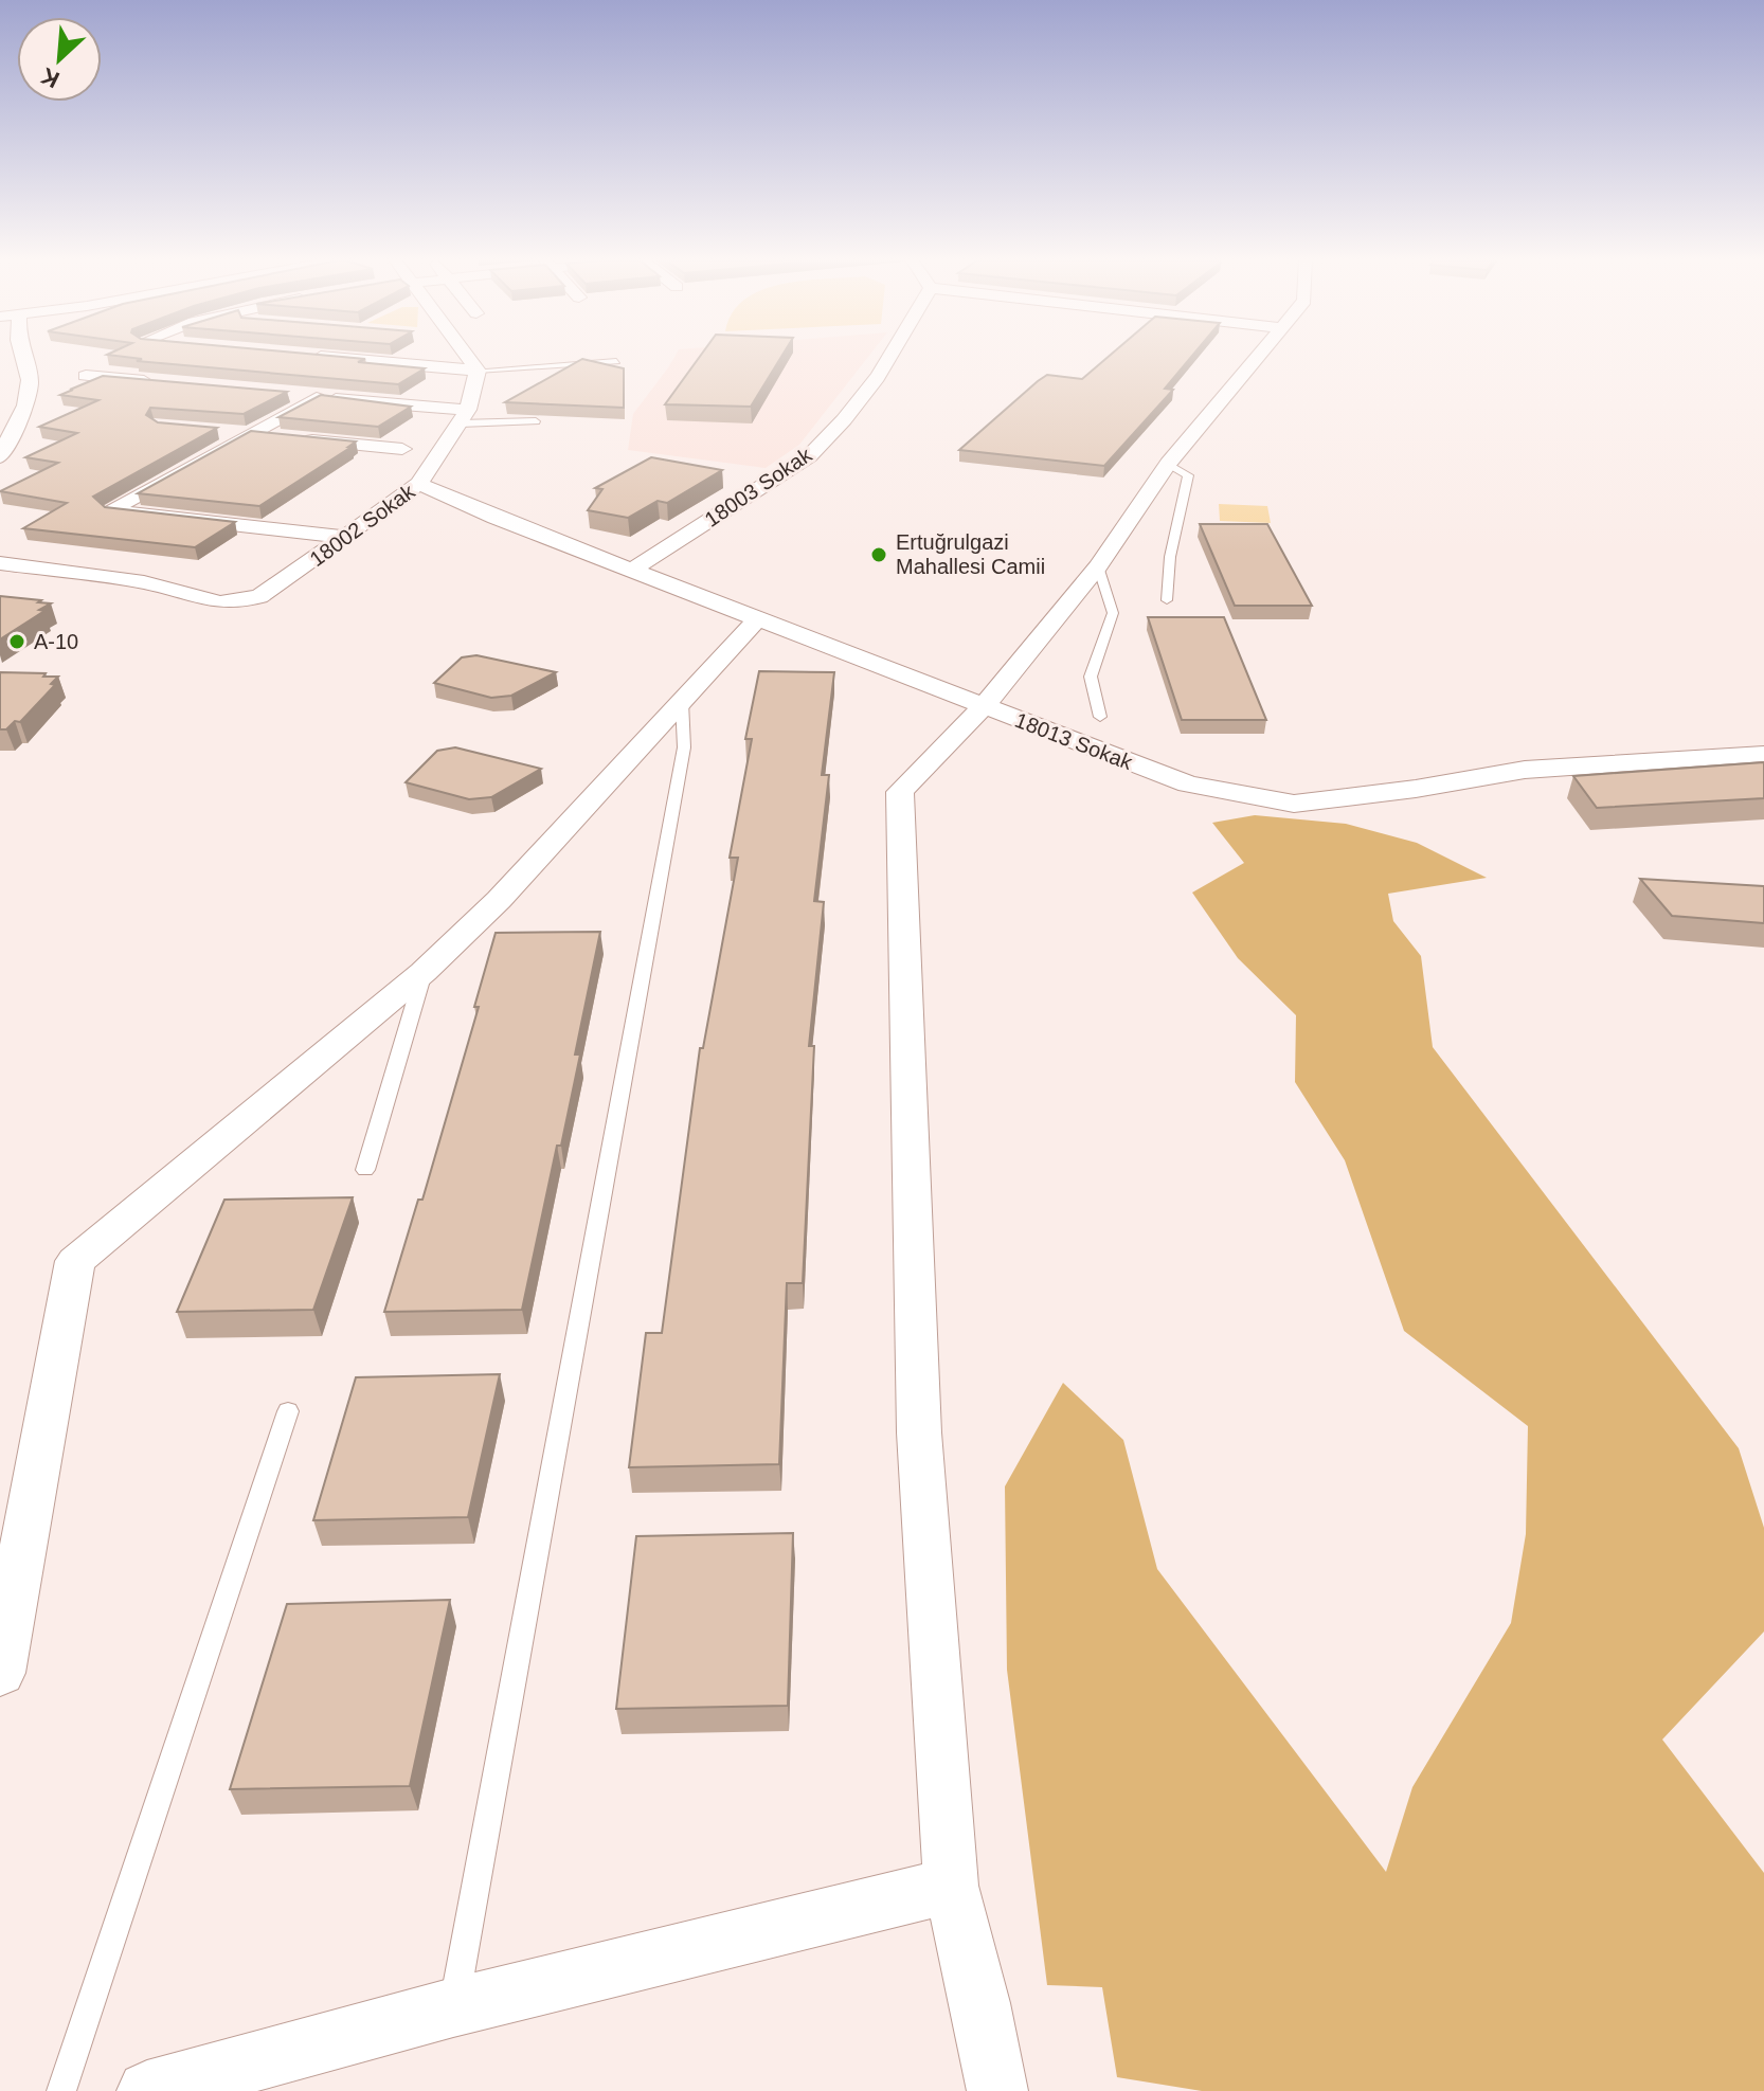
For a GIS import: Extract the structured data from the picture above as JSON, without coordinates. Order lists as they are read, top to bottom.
{
  "streets": {
    "street": ["18003 Sokak", "18002 Sokak", "18013 Sokak"]
  },
  "crossings": [
    ["18003 Sokak", "18013 Sokak"],
    ["18002 Sokak", "18013 Sokak"]
  ],
  "places": ["Ertuğrulgazi Mahallesi Camii", "A-10"],
  "north": "bottom left"
}
